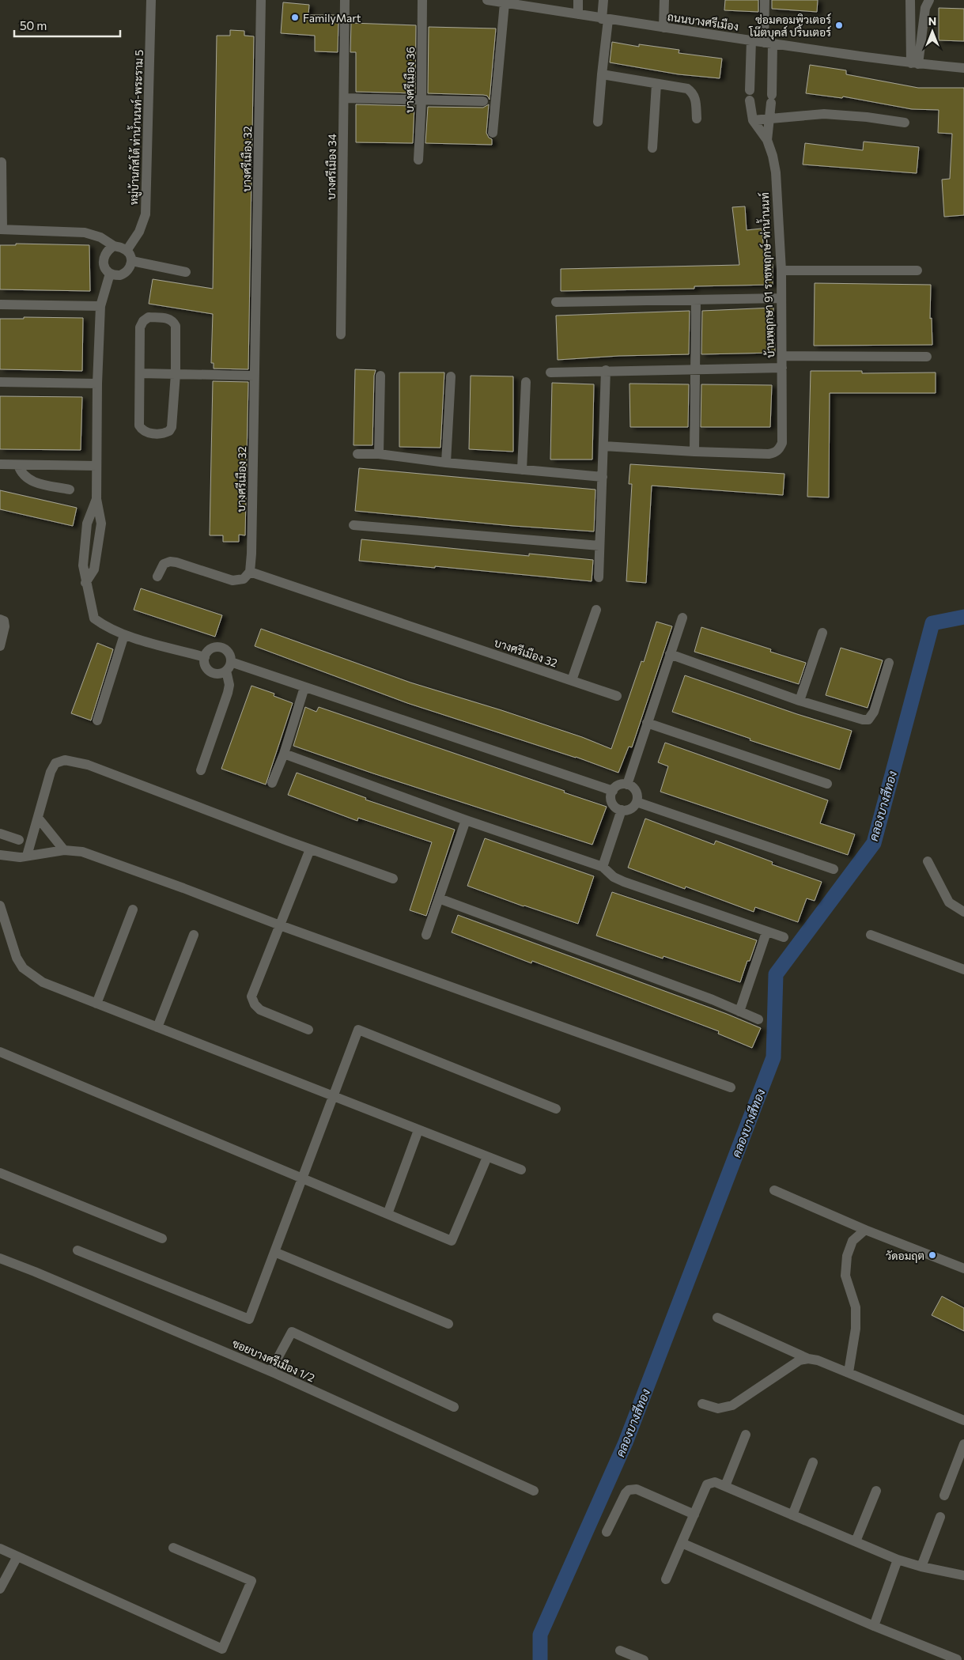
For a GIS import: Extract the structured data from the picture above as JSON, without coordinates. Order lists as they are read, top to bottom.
{
  "streets": {
    "street": [
      "ถนนบางศรีเมือง",
      "บางศรีเมือง 36",
      "หมู่บ้านกัสโต้ ท่าน้ำนนท์-พระราม 5",
      "บางศรีเมือง 32",
      "บางศรีเมือง 34",
      "บ้านพฤกษา 91 ราชพฤกษ์-ท่าน้ำนนท์",
      "ซอยบางศรีเมือง 1/2"
    ]
  },
  "crossings": [
    ["ถนนบางศรีเมือง", "บ้านพฤกษา 91 ราชพฤกษ์-ท่าน้ำนนท์"]
  ],
  "water": ["คลองบางสีทอง"],
  "places": ["FamilyMart", "ซ่อมคอมพิวเตอร์ โน๊ตบุคส์ ปริ้นเตอร์", "วัดอมฤต"],
  "scale_bar": "50 m",
  "north": "top"
}
